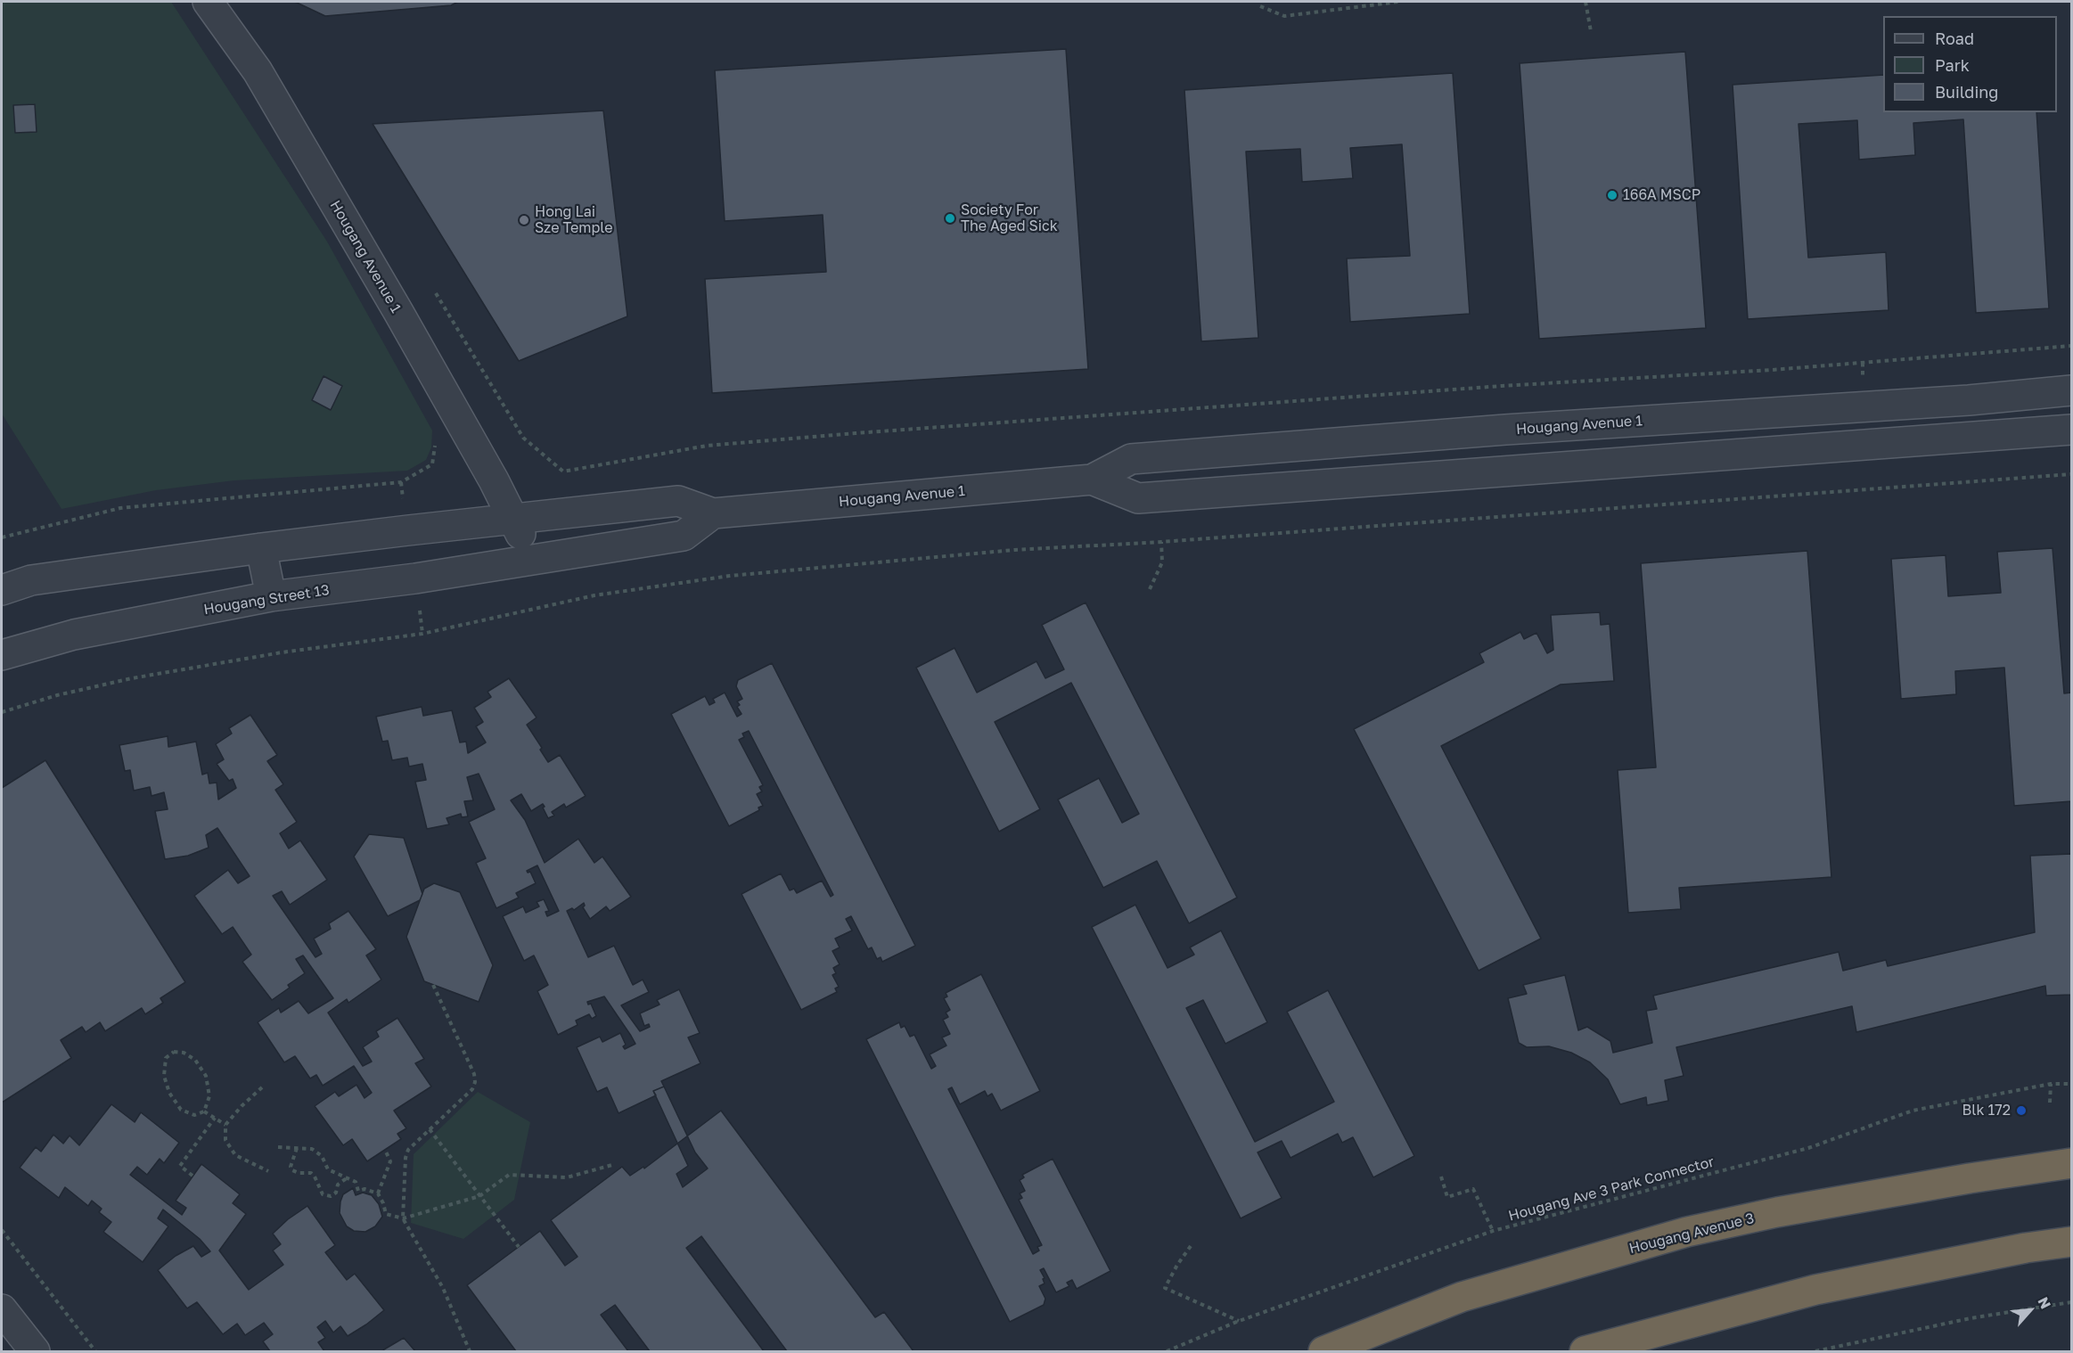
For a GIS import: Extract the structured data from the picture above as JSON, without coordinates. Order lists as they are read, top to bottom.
{
  "streets": {
    "highway": ["Hougang Avenue 3"],
    "street": ["Hougang Avenue 1", "Hougang Street 13"],
    "path": ["Hougang Ave 3 Park Connector"]
  },
  "crossings": [
    ["Hougang Avenue 1", "Hougang Street 13"]
  ],
  "places": [
    "166A MSCP",
    "Society For The Aged Sick",
    "Hong Lai Sze Temple",
    "Blk 172"
  ],
  "legend": ["Road", "Park", "Building"],
  "north": "top right"
}
